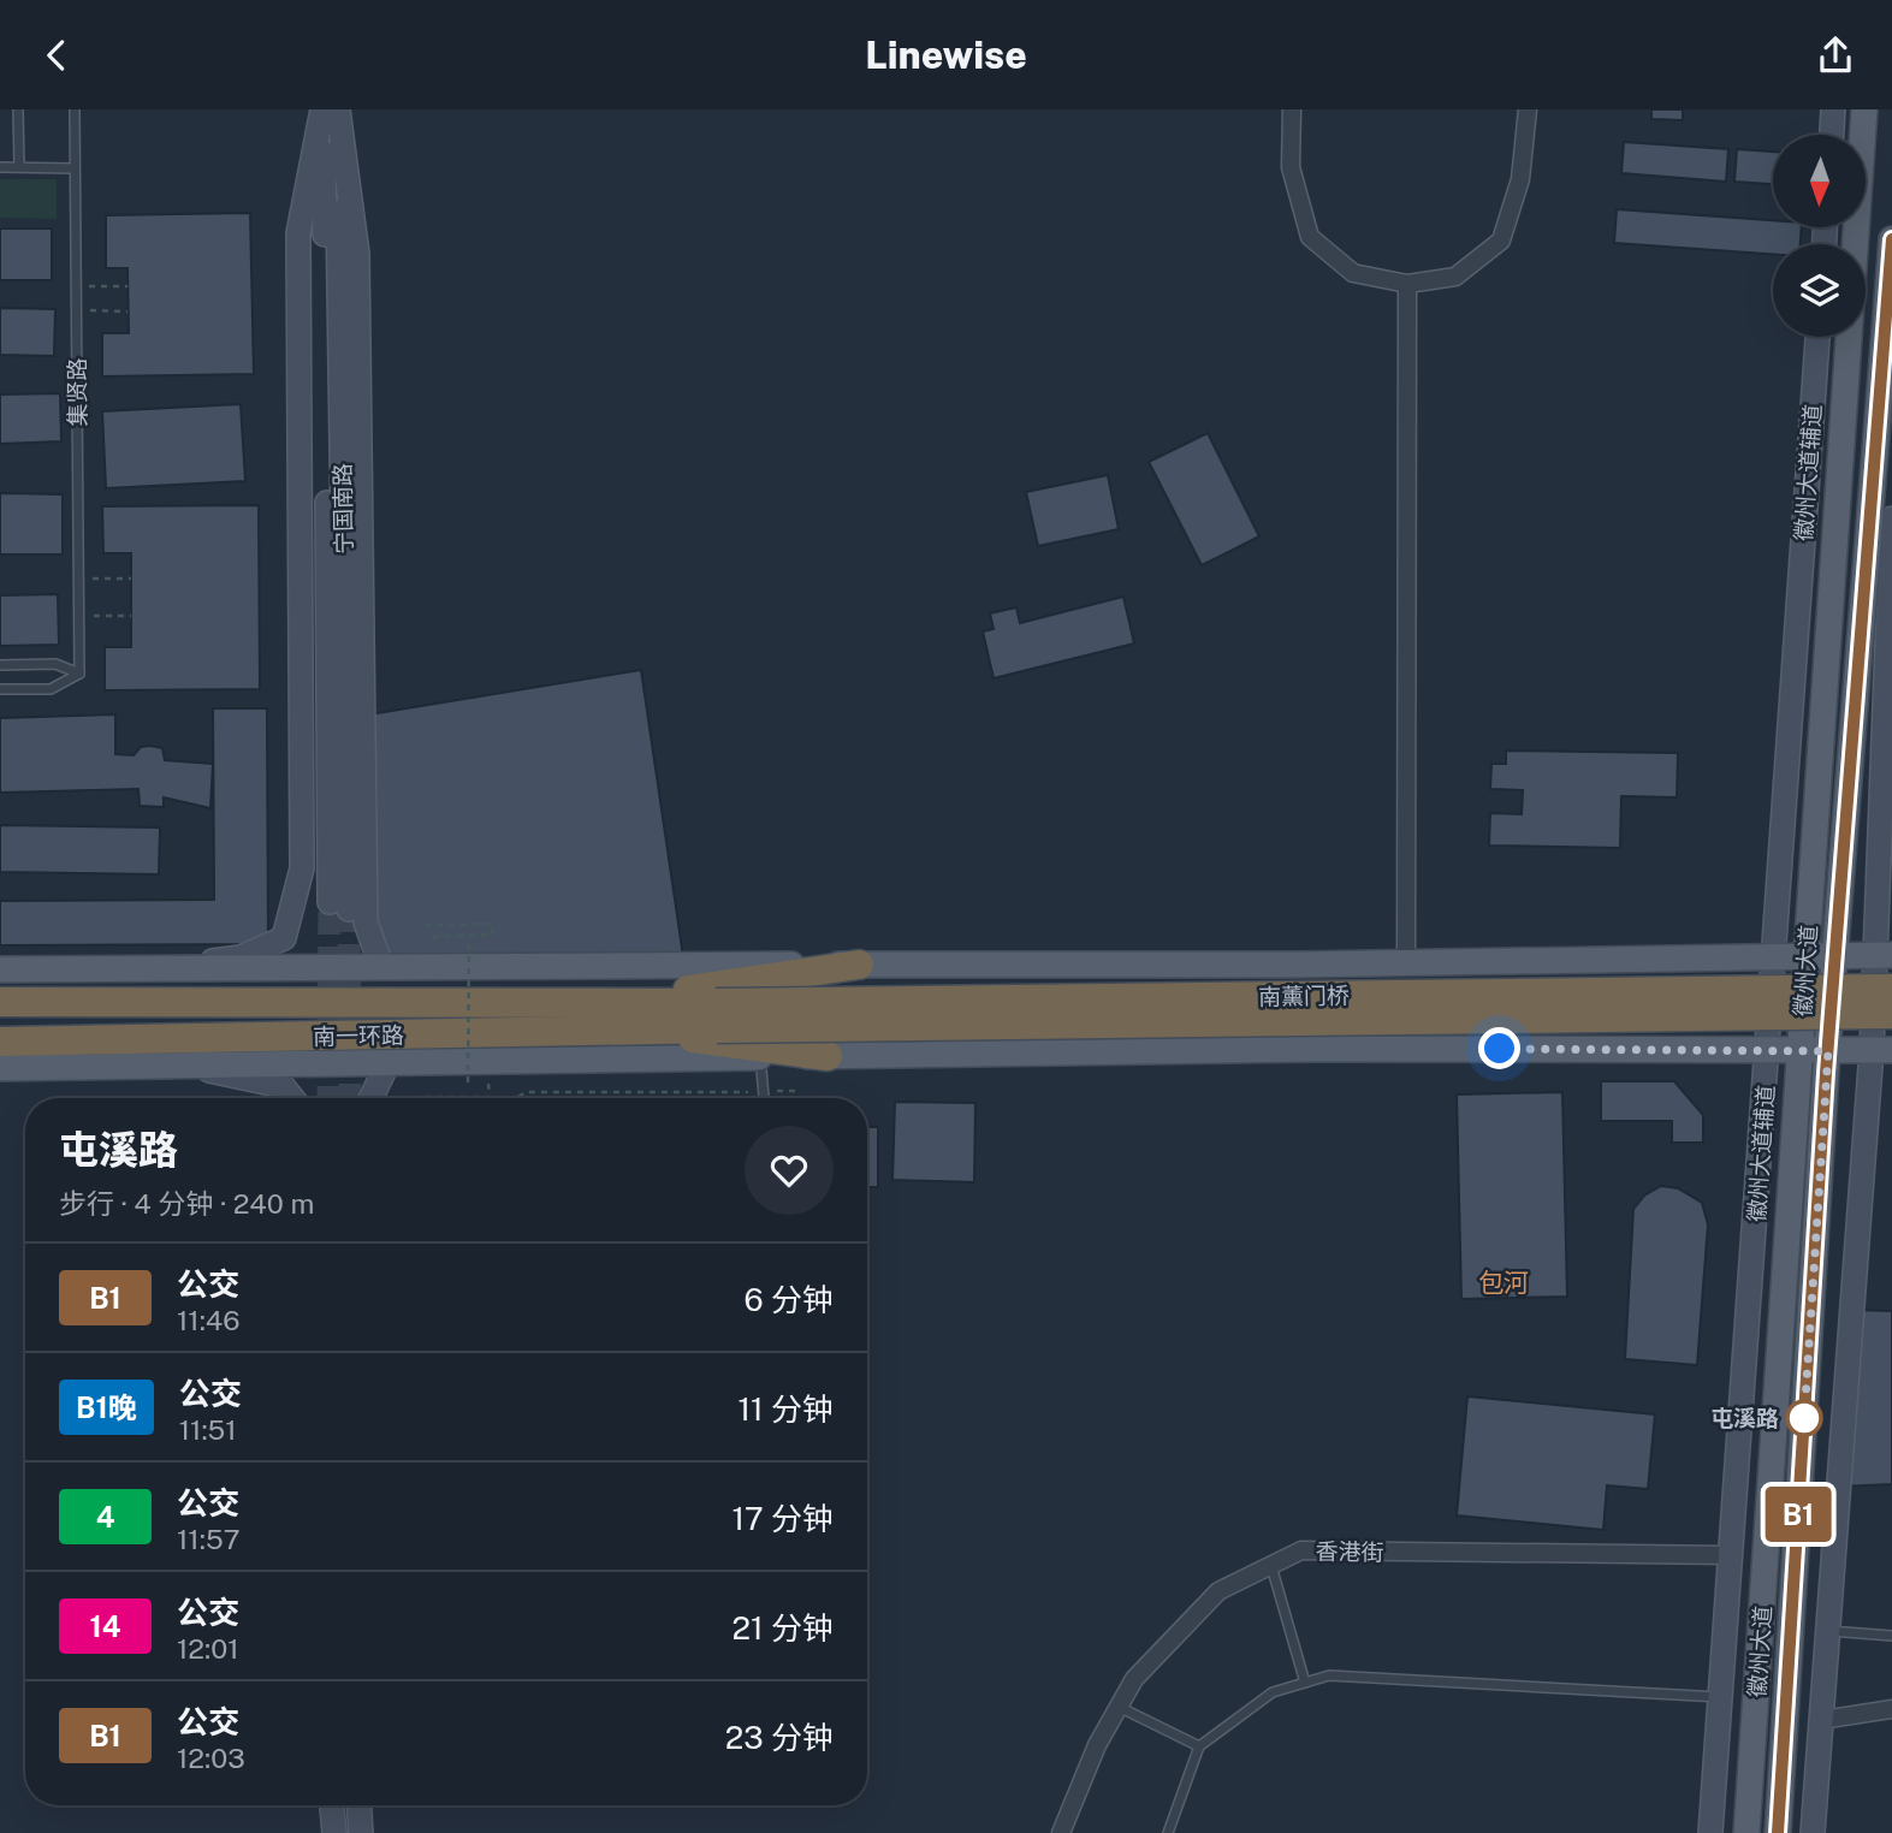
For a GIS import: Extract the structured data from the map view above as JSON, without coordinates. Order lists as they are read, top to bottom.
{
  "streets": {
    "highway": ["南薰门桥", "南一环路"],
    "main road": ["徽州大道辅道", "宁国南路", "徽州大道"],
    "street": ["香港街"],
    "lane": ["集贤路"]
  },
  "crossings": [
    ["徽州大道辅道", "香港街"],
    ["南薰门桥", "南一环路"]
  ],
  "districts": ["包河"],
  "places": ["屯溪路"],
  "lines": ["bus line B1"],
  "north": "bottom",
  "page": {
    "header": "Linewise",
    "on_map": "B1",
    "heading": ["屯溪路", "步行 · 4 分钟 · 240 m"],
    "list": [
      {
        "mark": "B1",
        "name": "公交",
        "note": "11:46",
        "value": "6 分钟"
      },
      {
        "mark": "B1晚",
        "name": "公交",
        "note": "11:51",
        "value": "11 分钟"
      },
      {
        "mark": "4",
        "name": "公交",
        "note": "11:57",
        "value": "17 分钟"
      },
      {
        "mark": "14",
        "name": "公交",
        "note": "12:01",
        "value": "21 分钟"
      },
      {
        "mark": "B1",
        "name": "公交",
        "note": "12:03",
        "value": "23 分钟"
      }
    ]
  }
}
